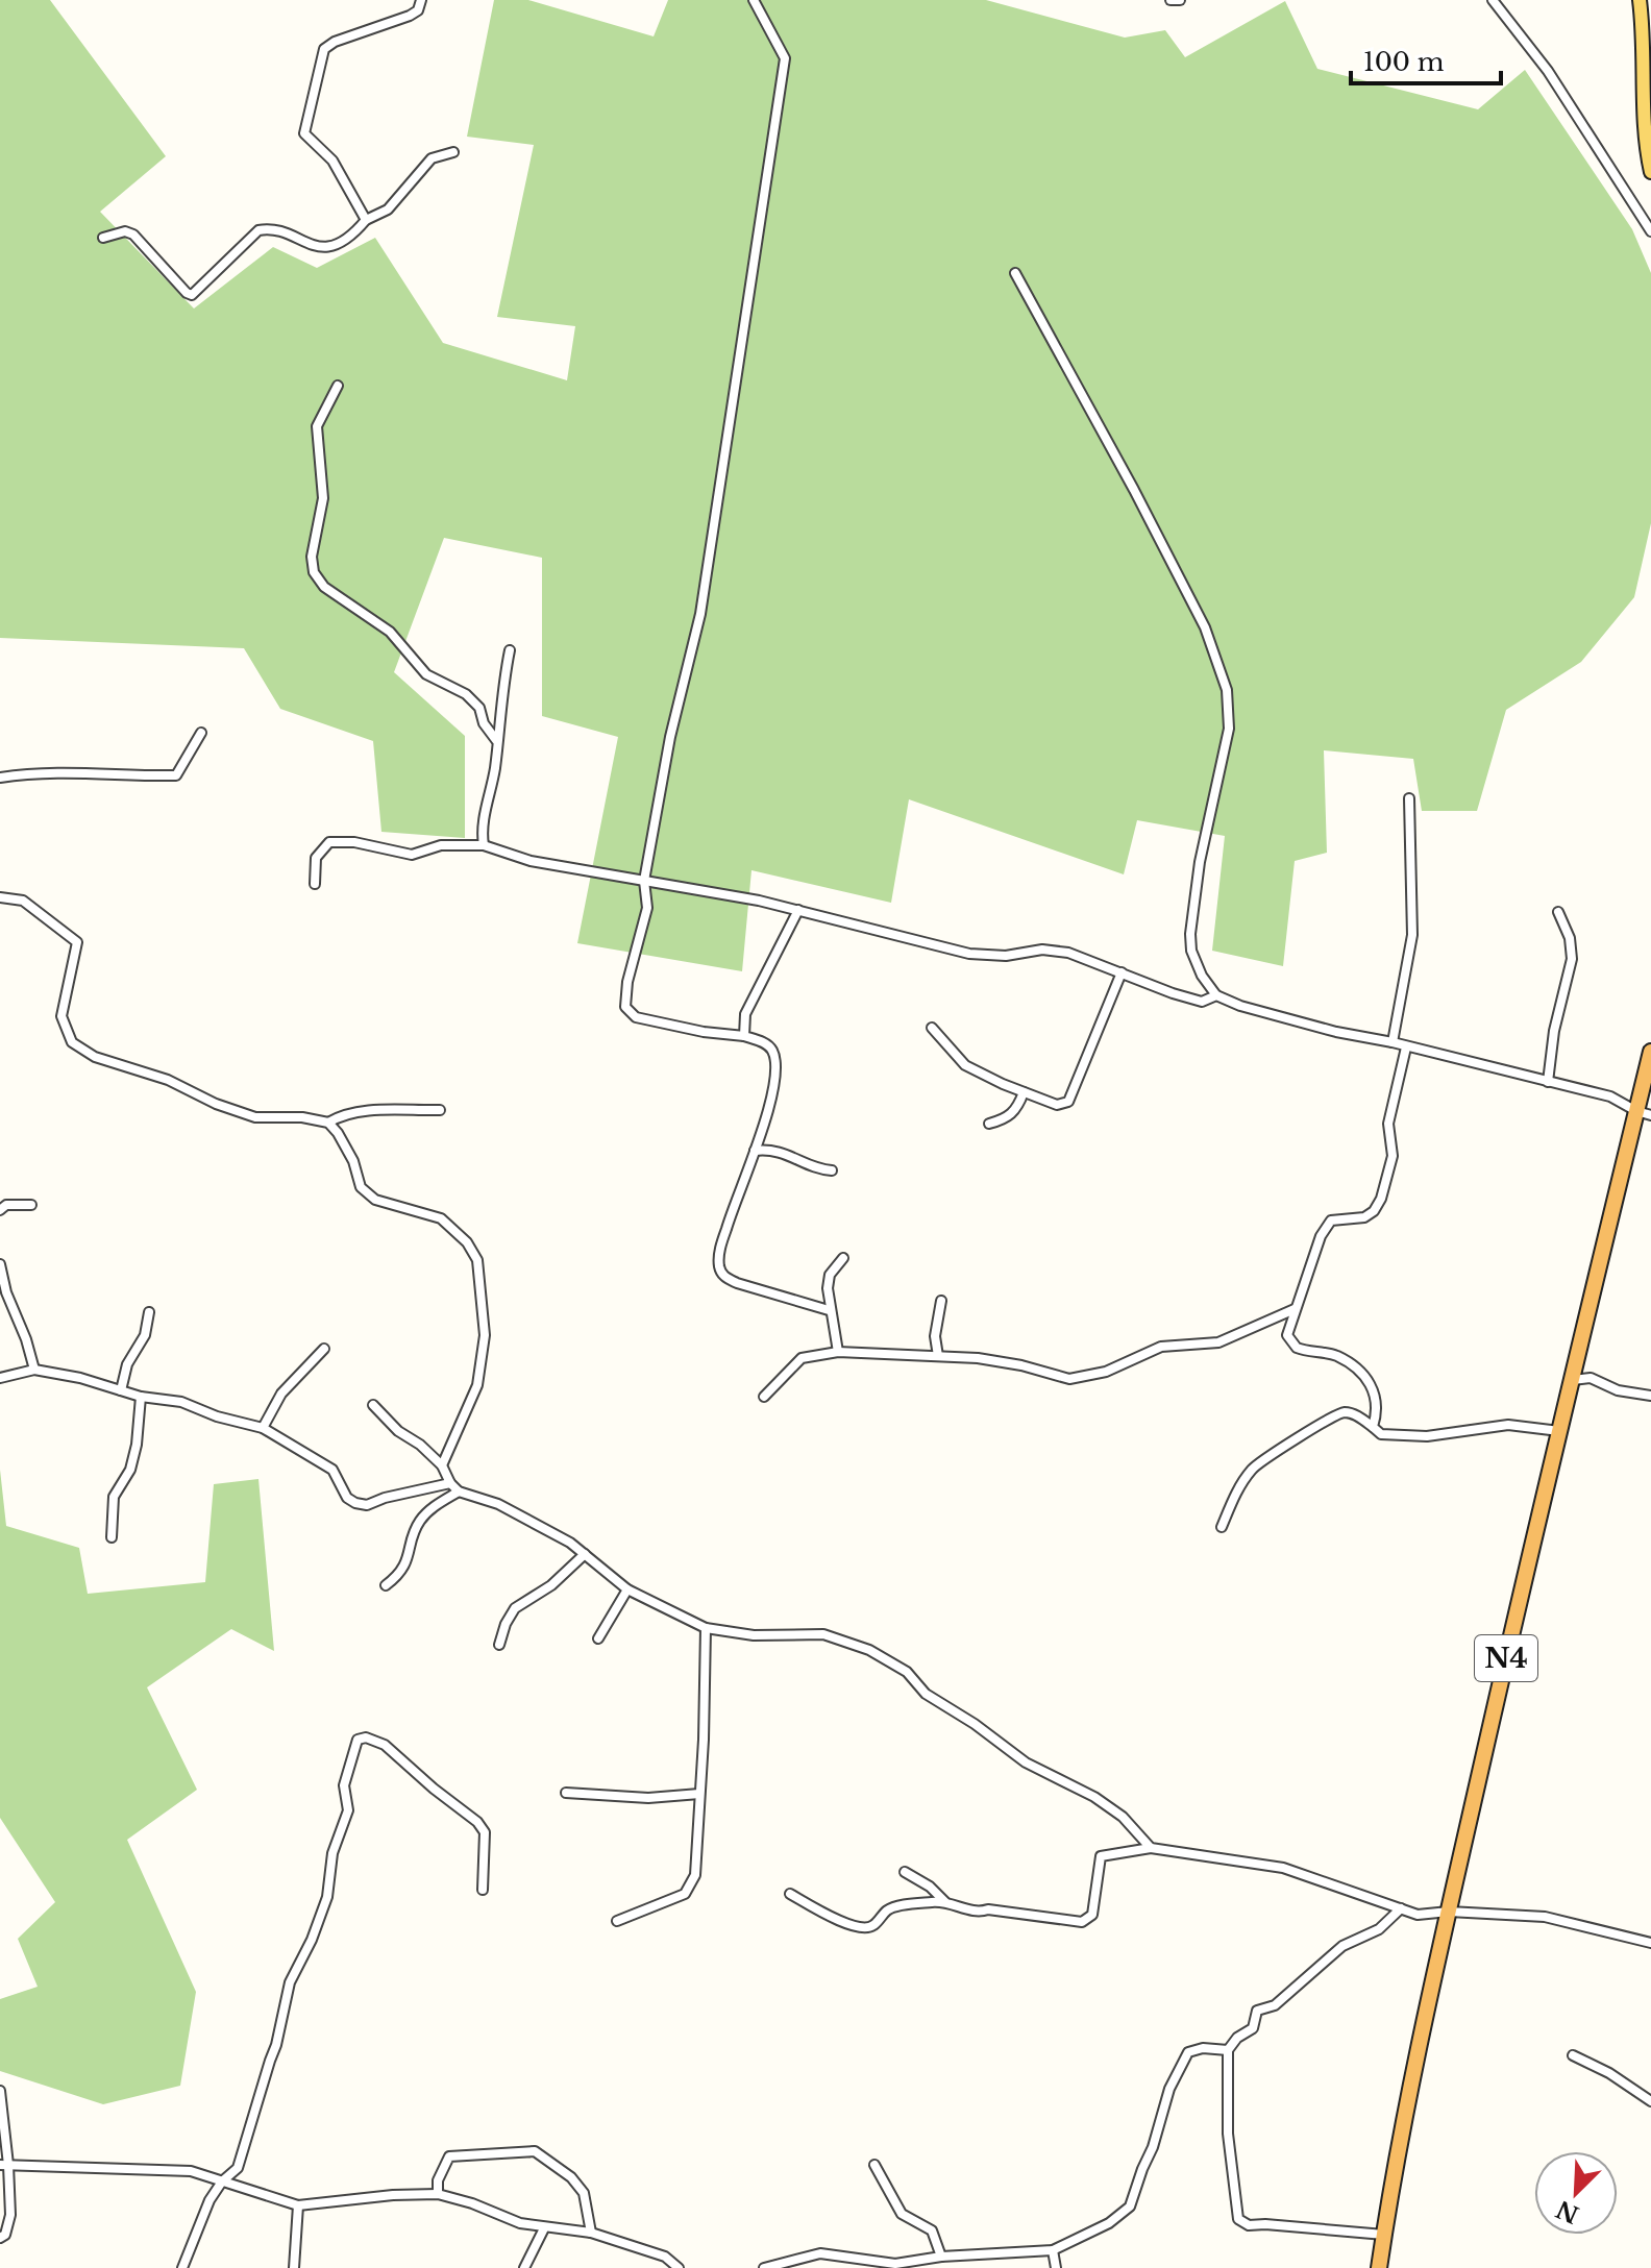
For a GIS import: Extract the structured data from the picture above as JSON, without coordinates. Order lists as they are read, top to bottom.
{
  "streets": {
    "highway": ["N4"]
  },
  "scale_bar": "100 m",
  "north": "bottom left"
}
